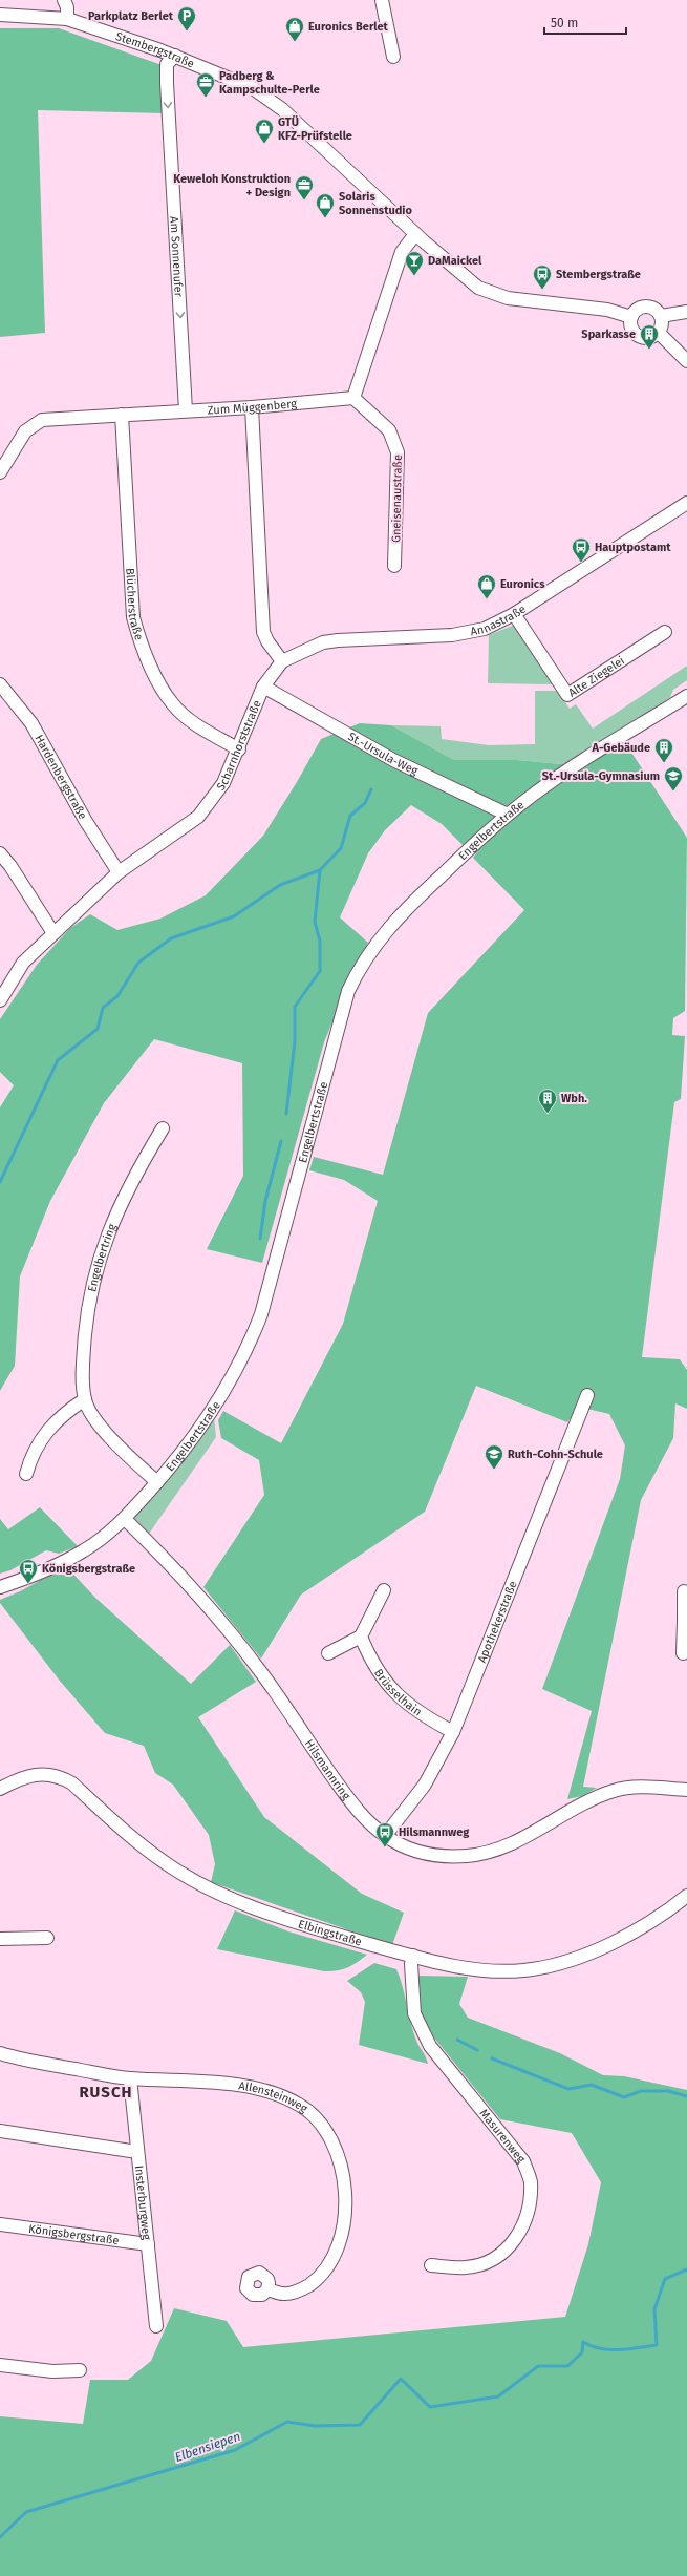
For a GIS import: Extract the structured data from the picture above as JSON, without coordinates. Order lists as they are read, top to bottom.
{
  "streets": {
    "street": [
      "Stembergstraße",
      "Am Sonnenufer",
      "Zum Müggenberg",
      "Gneisenaustraße",
      "Blücherstraße",
      "Annastraße",
      "Alte Ziegelei",
      "Scharnhorststraße",
      "St.-Ursula-Weg",
      "Hardenbergstraße",
      "Engelbertstraße",
      "Engelbertring",
      "Apothekerstraße",
      "Brüsselhain",
      "Hilsmannring",
      "Elbingstraße",
      "Allensteinweg",
      "Masurenweg",
      "Insterburgweg",
      "Königsbergstraße"
    ]
  },
  "crossings": [
    ["Stembergstraße", "Am Sonnenufer"],
    ["Am Sonnenufer", "Zum Müggenberg"],
    ["Zum Müggenberg", "Gneisenaustraße"],
    ["Zum Müggenberg", "Blücherstraße"],
    ["Blücherstraße", "Scharnhorststraße"],
    ["Annastraße", "Alte Ziegelei"],
    ["Annastraße", "Scharnhorststraße"],
    ["Scharnhorststraße", "St.-Ursula-Weg"],
    ["Scharnhorststraße", "Hardenbergstraße"],
    ["St.-Ursula-Weg", "Engelbertstraße"],
    ["Engelbertstraße", "Engelbertring"],
    ["Engelbertstraße", "Hilsmannring"],
    ["Apothekerstraße", "Brüsselhain"],
    ["Apothekerstraße", "Hilsmannring"],
    ["Elbingstraße", "Masurenweg"],
    ["Allensteinweg", "Insterburgweg"],
    ["Insterburgweg", "Königsbergstraße"]
  ],
  "one_way": ["Am Sonnenufer"],
  "districts": ["RUSCH"],
  "water": ["Elbensiepen"],
  "places": {
    "parking": ["Parkplatz Berlet"],
    "shop": [
      "Euronics Berlet",
      "GTÜ KFZ-Prüfstelle",
      "Solaris Sonnenstudio",
      "Euronics"
    ],
    "office": ["Padberg & Kampschulte-Perle", "Keweloh Konstruktion + Design"],
    "bar": ["DaMaickel"],
    "bus stop": [
      "Stembergstraße",
      "Hauptpostamt",
      "Königsbergstraße",
      "Hilsmannweg"
    ],
    "building": ["Sparkasse", "A-Gebäude", "Wbh."],
    "school or university": ["St.-Ursula-Gymnasium", "Ruth-Cohn-Schule"]
  },
  "scale_bar": "50 m"
}
